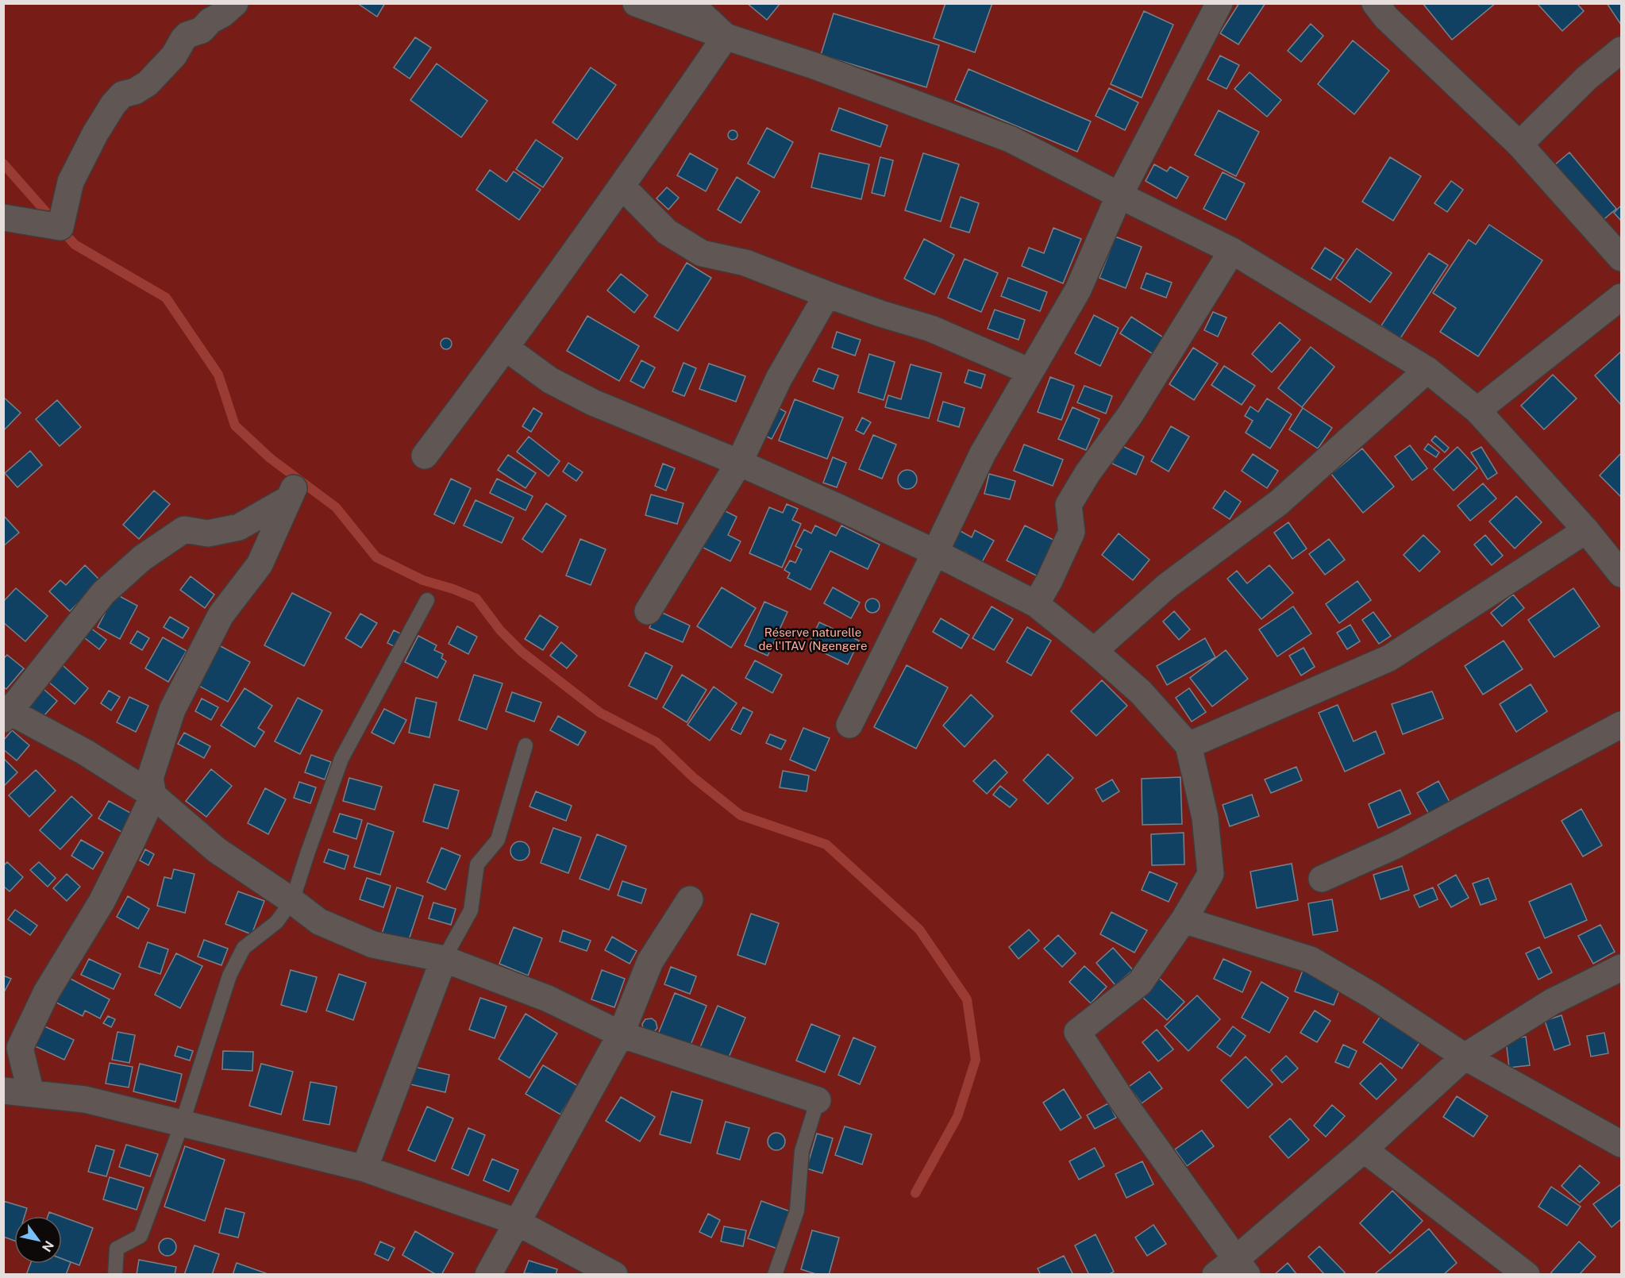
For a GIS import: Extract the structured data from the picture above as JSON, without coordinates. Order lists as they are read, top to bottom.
{
  "parks": ["Réserve naturelle de l'ITAV (Ngengere"],
  "north": "bottom right"
}
